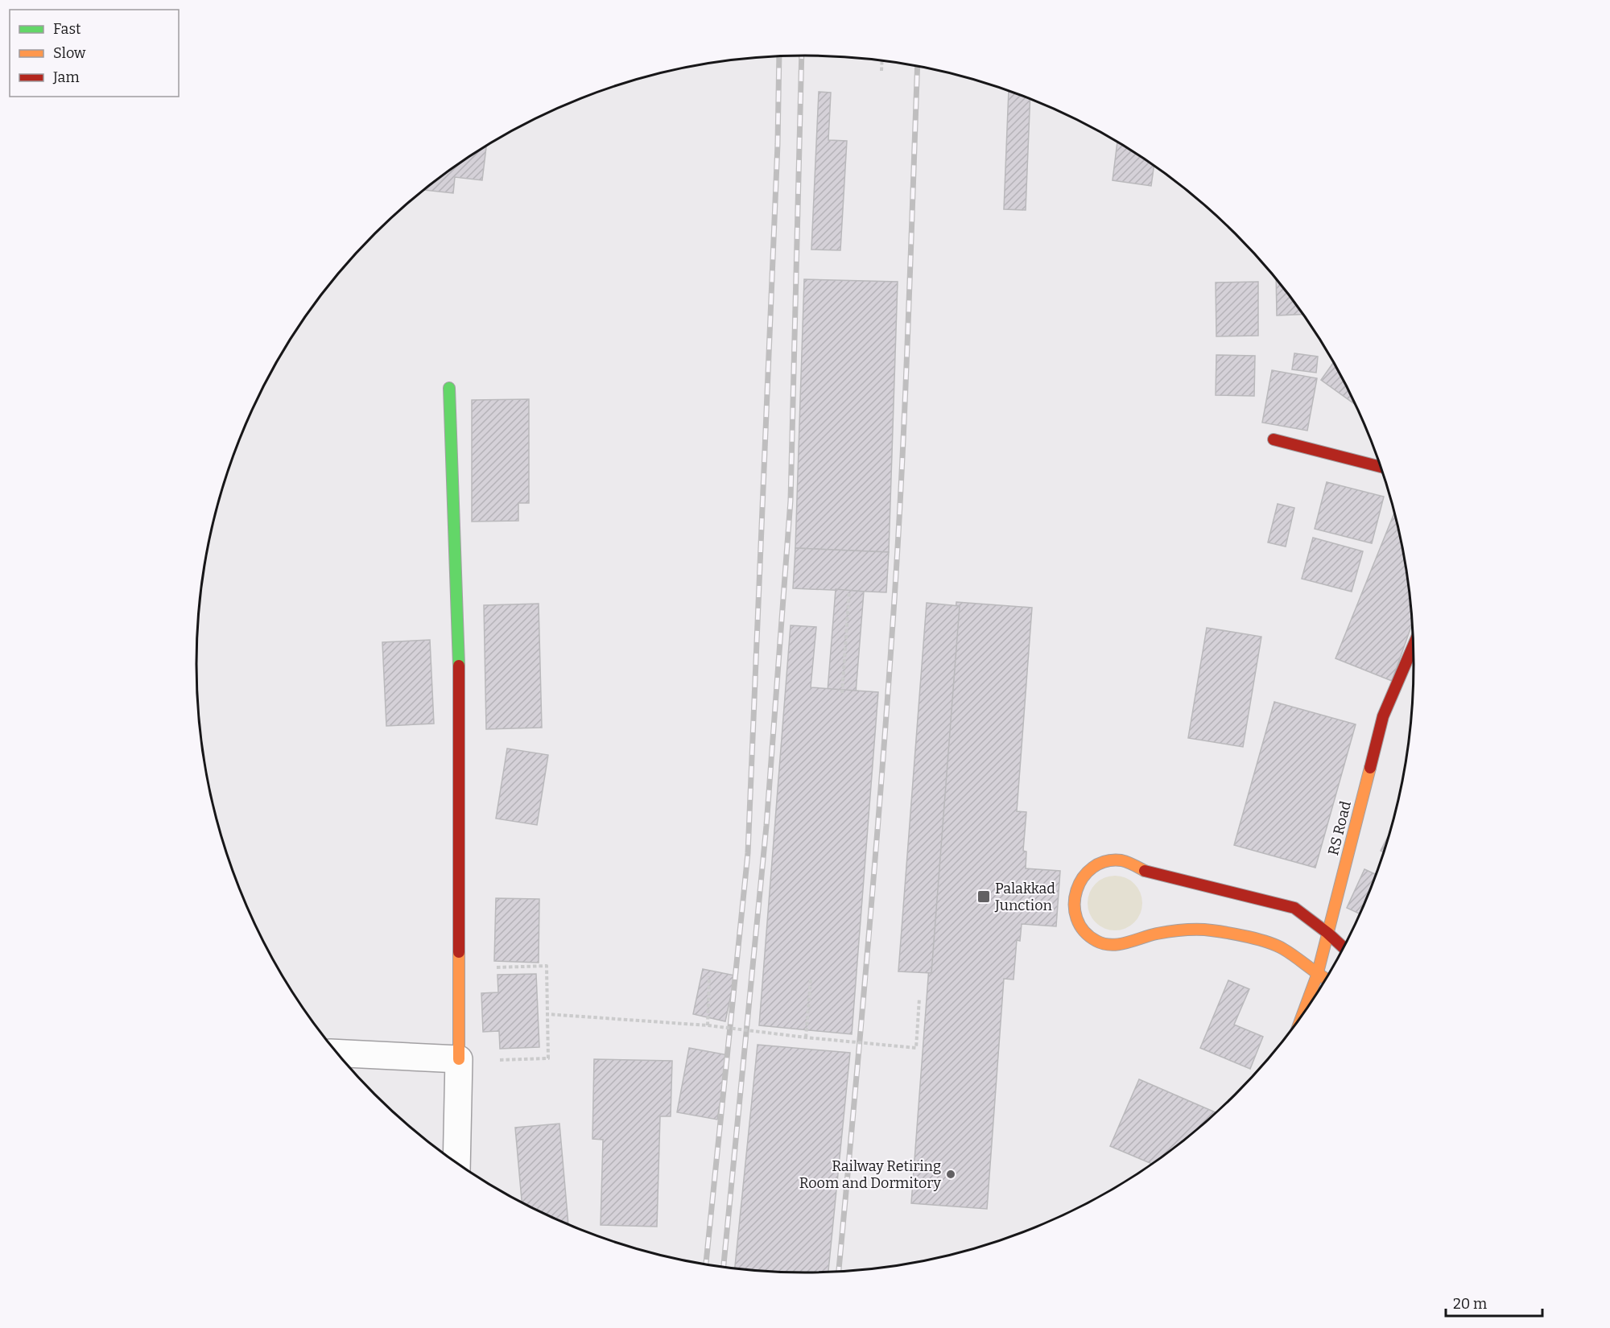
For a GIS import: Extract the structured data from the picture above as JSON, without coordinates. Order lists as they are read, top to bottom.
{
  "streets": {
    "street": ["RS Road"]
  },
  "places": {
    "transit": ["Palakkad Junction"],
    "other": ["Railway Retiring Room and Dormitory"]
  },
  "legend": ["Fast", "Slow", "Jam"],
  "scale_bar": "20 m"
}
